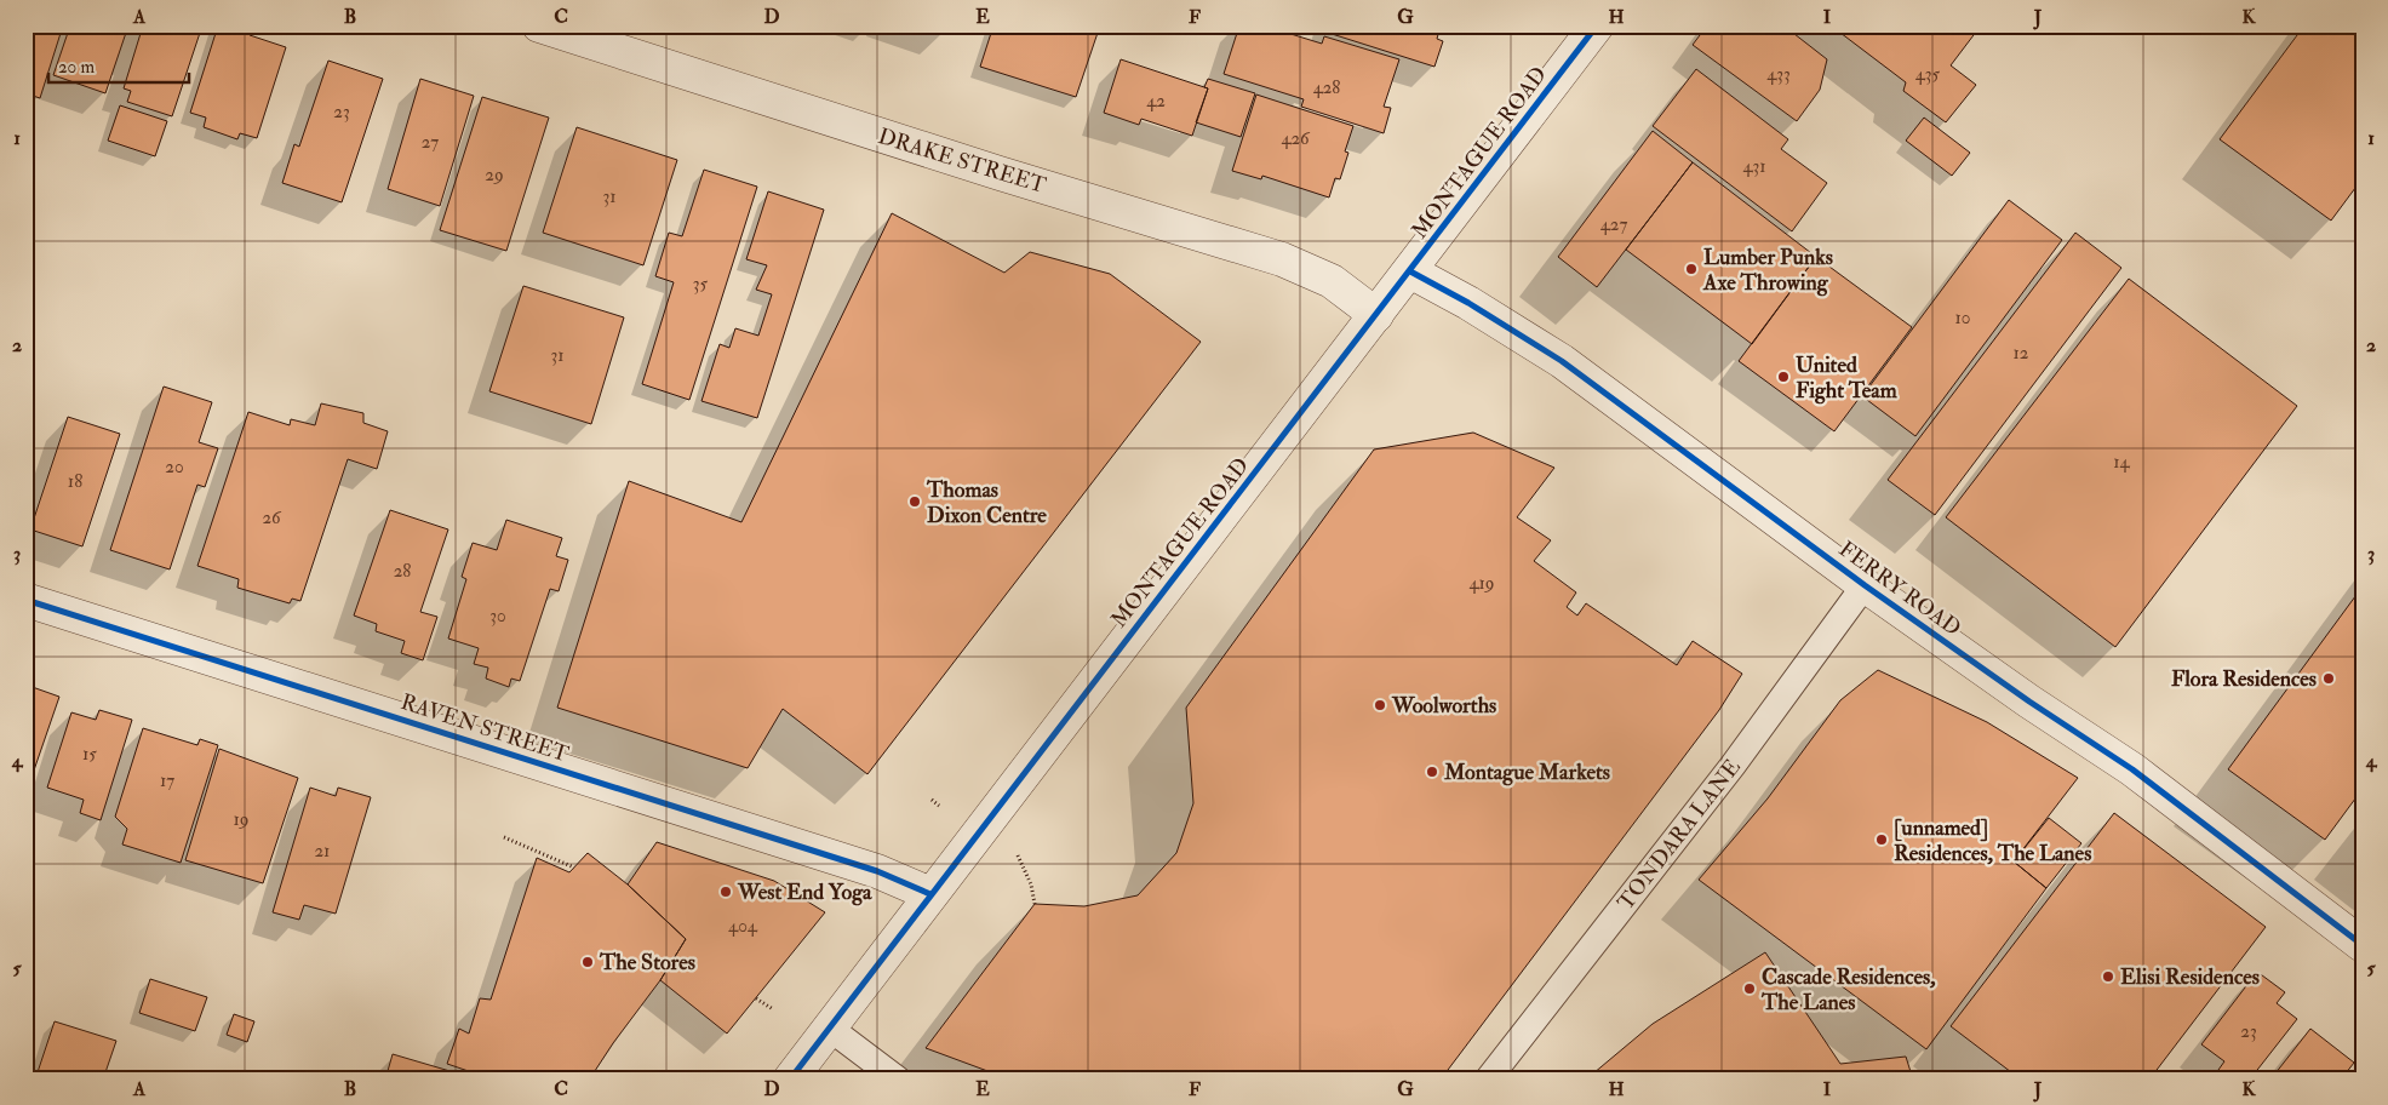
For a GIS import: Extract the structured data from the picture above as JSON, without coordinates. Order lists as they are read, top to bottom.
{
  "streets": {
    "street": [
      "MONTAGUE ROAD",
      "DRAKE STREET",
      "FERRY ROAD",
      "RAVEN STREET"
    ],
    "lane": ["TONDARA LANE"]
  },
  "crossings": [
    ["MONTAGUE ROAD", "DRAKE STREET"],
    ["MONTAGUE ROAD", "FERRY ROAD"],
    ["MONTAGUE ROAD", "RAVEN STREET"],
    ["FERRY ROAD", "TONDARA LANE"]
  ],
  "places": [
    "Lumber Punks Axe Throwing",
    "United Fight Team",
    "Thomas Dixon Centre",
    "Flora Residences",
    "Woolworths",
    "Montague Markets",
    "[unnamed] Residences, The Lanes",
    "West End Yoga",
    "The Stores",
    "Elisi Residences",
    "Cascade Residences, The Lanes"
  ],
  "house_numbers": [
    "433",
    "435",
    "428",
    "42",
    "23",
    "426",
    "27",
    "431",
    "29",
    "31",
    "427",
    "35",
    "10",
    "12",
    "31",
    "14",
    "20",
    "18",
    "26",
    "28",
    "419",
    "30",
    "15",
    "17",
    "19",
    "21",
    "404",
    "23"
  ],
  "scale_bar": "20 m",
  "grid": {
    "columns": [
      "A",
      "B",
      "C",
      "D",
      "E",
      "F",
      "G",
      "H",
      "I",
      "J",
      "K"
    ],
    "rows": [
      "1",
      "2",
      "3",
      "4",
      "5"
    ]
  }
}
